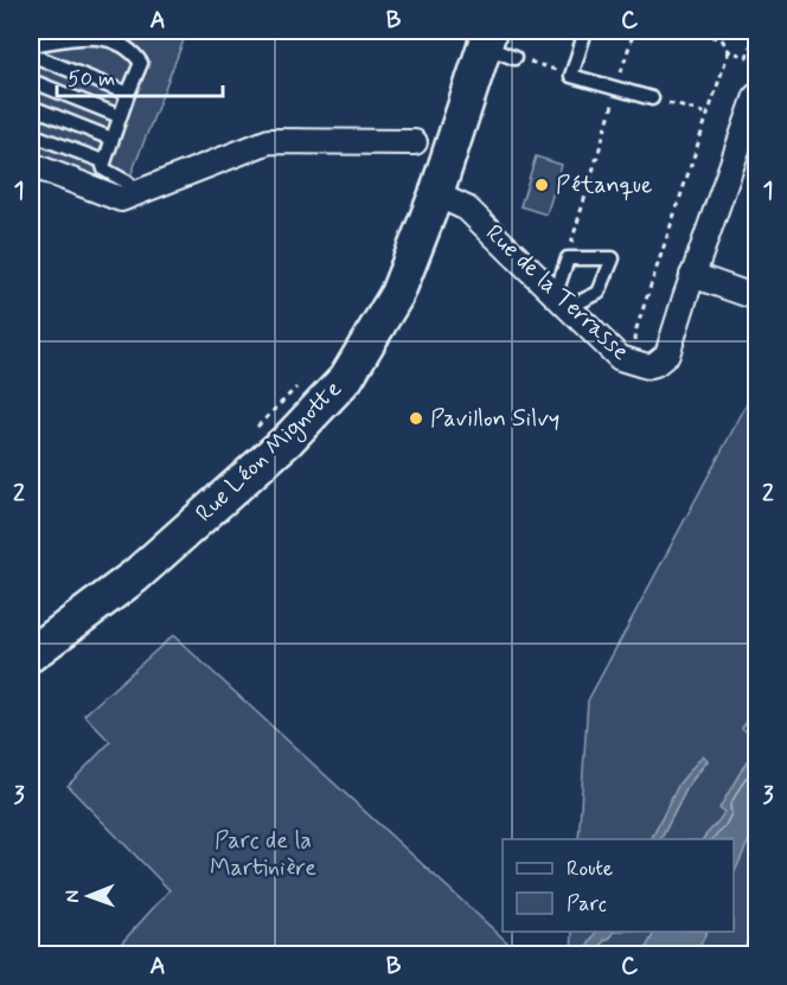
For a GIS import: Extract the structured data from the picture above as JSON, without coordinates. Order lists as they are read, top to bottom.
{
  "streets": {
    "main road": ["Rue Léon Mignotte"],
    "street": ["Rue de la Terrasse"]
  },
  "crossings": [
    ["Rue de la Terrasse", "Rue Léon Mignotte"]
  ],
  "parks": ["Parc de la Martinière"],
  "places": ["Pétanque", "Pavillon Silvy"],
  "legend": ["Route", "Parc"],
  "scale_bar": "50 m",
  "north": "left",
  "grid": {
    "columns": ["A", "B", "C"],
    "rows": ["1", "2", "3"]
  }
}
